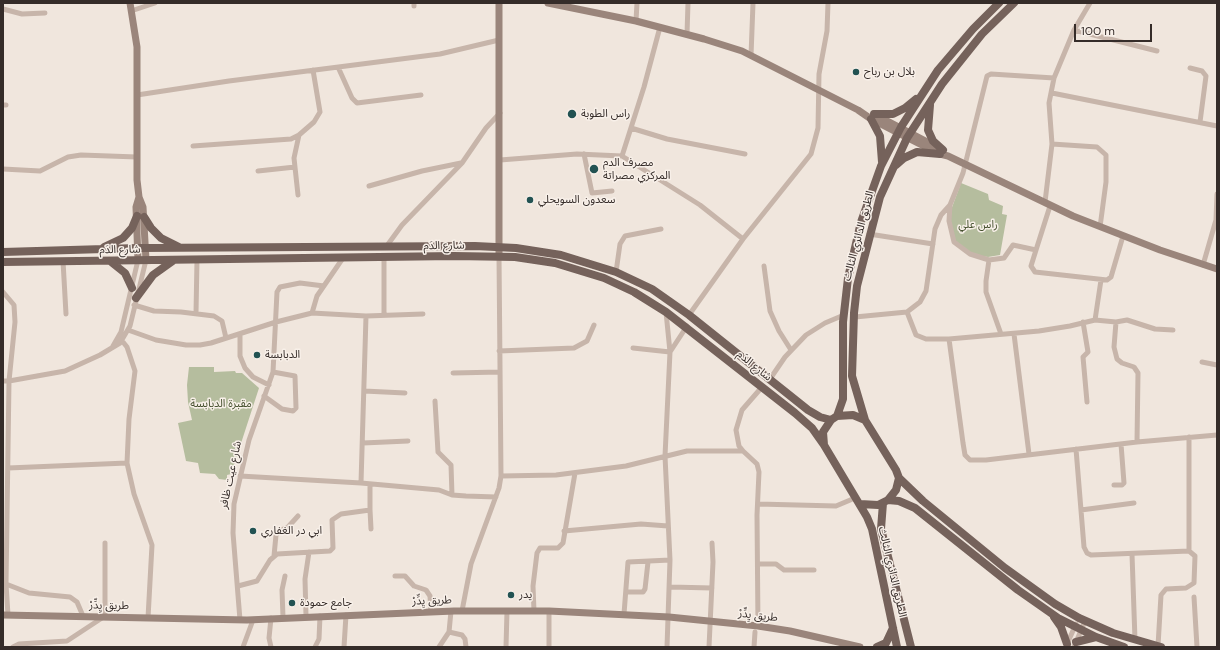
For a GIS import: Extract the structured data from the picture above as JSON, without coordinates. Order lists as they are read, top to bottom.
{
  "streets": {
    "main road": ["الطريق الدائري الثالث", "شارع الدَم"],
    "street": ["شارع عيت ظافر", "طريق يِدِّرْ"]
  },
  "crossings": [
    ["الطريق الدائري الثالث", "شارع الدَم"],
    ["شارع عيت ظافر", "طريق يِدِّرْ"]
  ],
  "parks": ["راس علي", "مقبرة الدبابسة"],
  "places": [
    "بلال بن رباح",
    "راس الطوبة",
    "مصرف الدم المركزي مصراتة",
    "سعدون السويحلي",
    "الدبابسة",
    "ابي در الغفاري",
    "يدر",
    "جامع حمودة"
  ],
  "scale_bar": "100 m"
}
